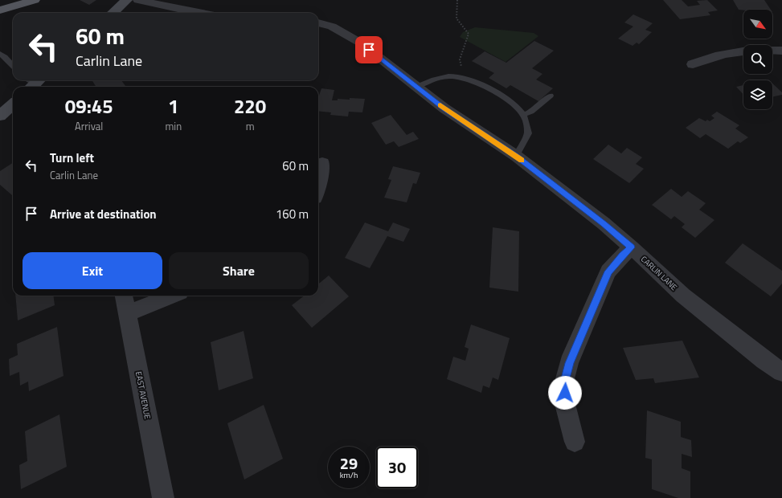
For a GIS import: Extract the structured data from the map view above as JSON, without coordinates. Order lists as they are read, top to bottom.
{
  "streets": {
    "street": ["CARLIN LANE", "EAST AVENUE"]
  },
  "north": "bottom right",
  "page": {
    "turn": ["60 m", "Carlin Lane"],
    "eta": [
      "09:45",
      "Arrival",
      "1",
      "min",
      "220",
      "m"
    ],
    "list": [
      {
        "name": "Turn left",
        "note": "Carlin Lane",
        "value": "60 m"
      },
      {
        "name": "Arrive at destination",
        "value": "160 m"
      }
    ],
    "buttons": ["Exit", "Share"],
    "speed": "29 km/h",
    "limit": "30"
  }
}
